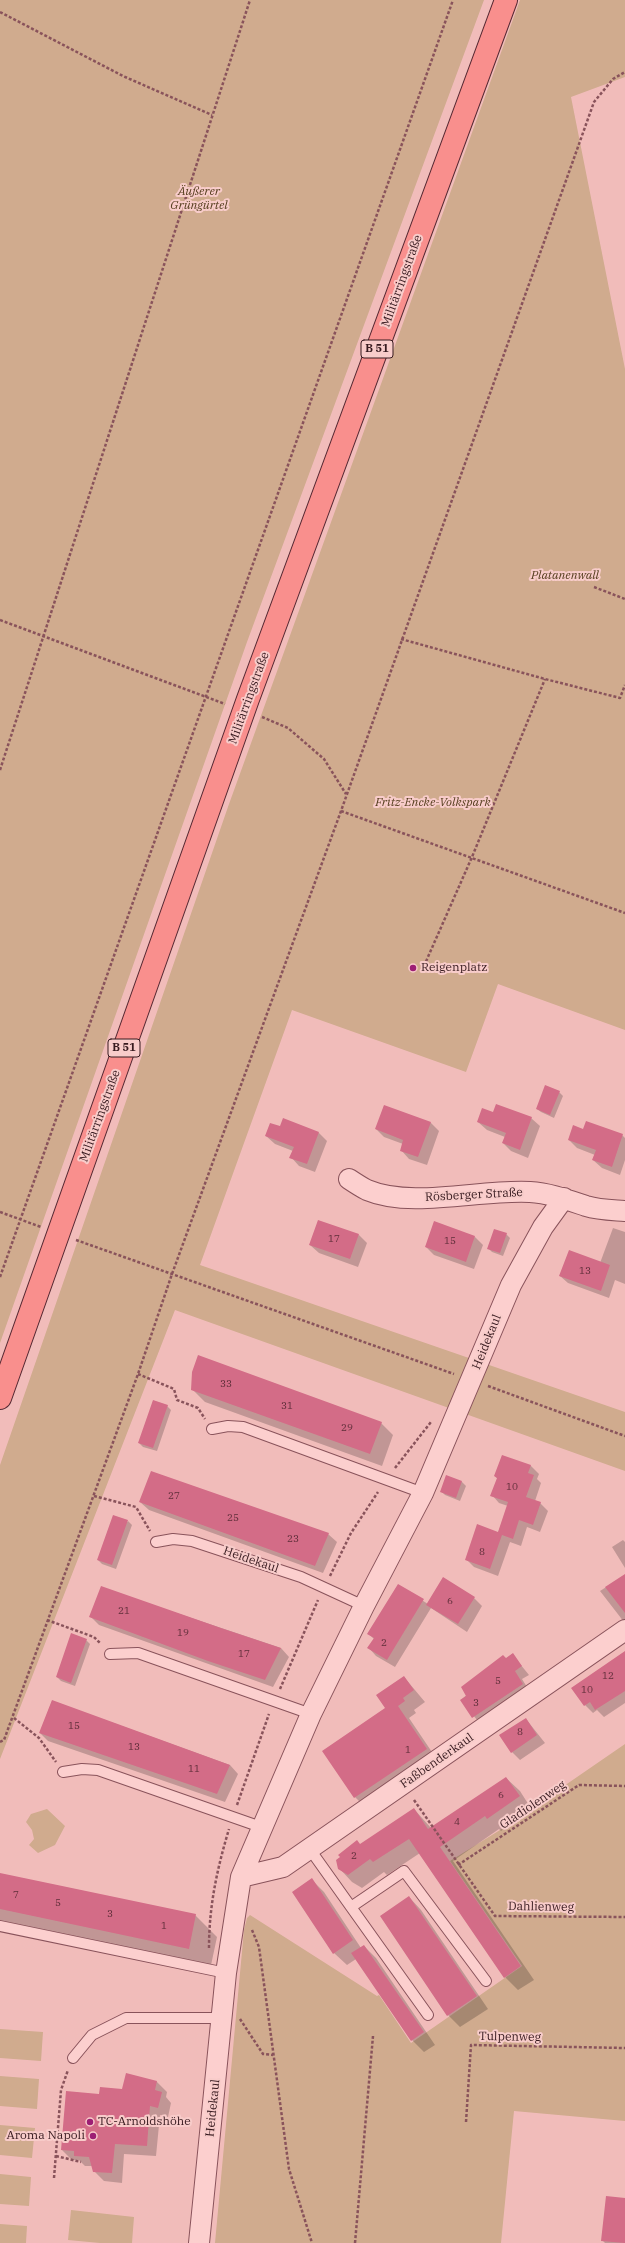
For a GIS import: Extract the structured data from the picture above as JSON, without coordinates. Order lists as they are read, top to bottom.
{
  "streets": {
    "main road": ["Militärringstraße", "B 51"],
    "street": ["Rösberger Straße", "Heidekaul", "Faßbenderkaul"],
    "path": ["Gladiolenweg", "Dahlienweg", "Tulpenweg"]
  },
  "crossings": [
    ["Rösberger Straße", "Heidekaul"],
    ["Heidekaul", "Faßbenderkaul"],
    ["Gladiolenweg", "Dahlienweg"]
  ],
  "parks": ["Äußerer Grüngürtel", "Platanenwall", "Fritz-Encke-Volkspark"],
  "places": ["Reigenplatz", "TC-Arnoldshöhe", "Aroma Napoli"],
  "house_numbers": [
    "17",
    "15",
    "13",
    "33",
    "31",
    "29",
    "10",
    "27",
    "25",
    "23",
    "8",
    "6",
    "21",
    "19",
    "2",
    "17",
    "12",
    "5",
    "10",
    "3",
    "15",
    "8",
    "13",
    "1",
    "11",
    "6",
    "4",
    "2",
    "7",
    "5",
    "3",
    "1"
  ]
}
